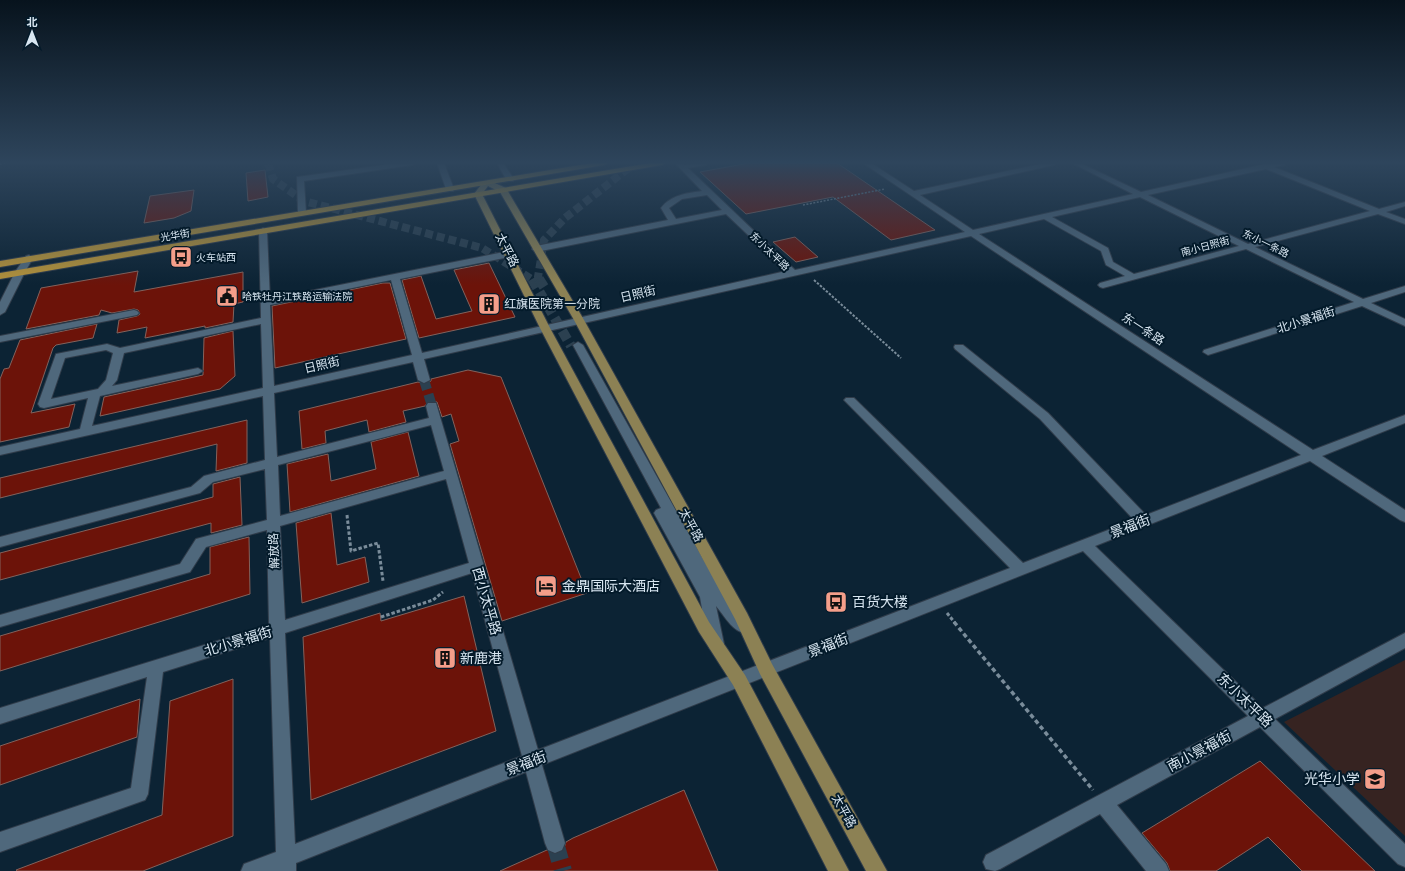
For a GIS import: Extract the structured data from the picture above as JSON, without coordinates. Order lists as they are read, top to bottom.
{
  "streets": {
    "highway": ["光华街"],
    "main road": ["太平路"],
    "street": [
      "东小一条路",
      "南小日照街",
      "东小太平路",
      "日照街",
      "北小景福街",
      "东一条路",
      "景福街",
      "解放路",
      "西小太平路",
      "南小景福街"
    ]
  },
  "crossings": [
    ["光华街", "解放路"],
    ["东小一条路", "南小日照街"],
    ["东小一条路", "北小景福街"],
    ["太平路", "日照街"],
    ["太平路", "景福街"],
    ["东小太平路", "日照街"],
    ["东小太平路", "景福街"],
    ["东小太平路", "南小景福街"],
    ["日照街", "东一条路"],
    ["日照街", "解放路"],
    ["北小景福街", "解放路"],
    ["北小景福街", "西小太平路"],
    ["东一条路", "景福街"],
    ["景福街", "解放路"],
    ["景福街", "西小太平路"],
    ["解放路", "西小太平路"]
  ],
  "places": {
    "bus stop": ["火车站西", "百货大楼"],
    "public building": ["哈铁牡丹江铁路运输法院"],
    "building": ["红旗医院第一分院", "新鹿港"],
    "hotel": ["金鼎国际大酒店"],
    "school or university": ["光华小学"]
  },
  "north": "top"
}
